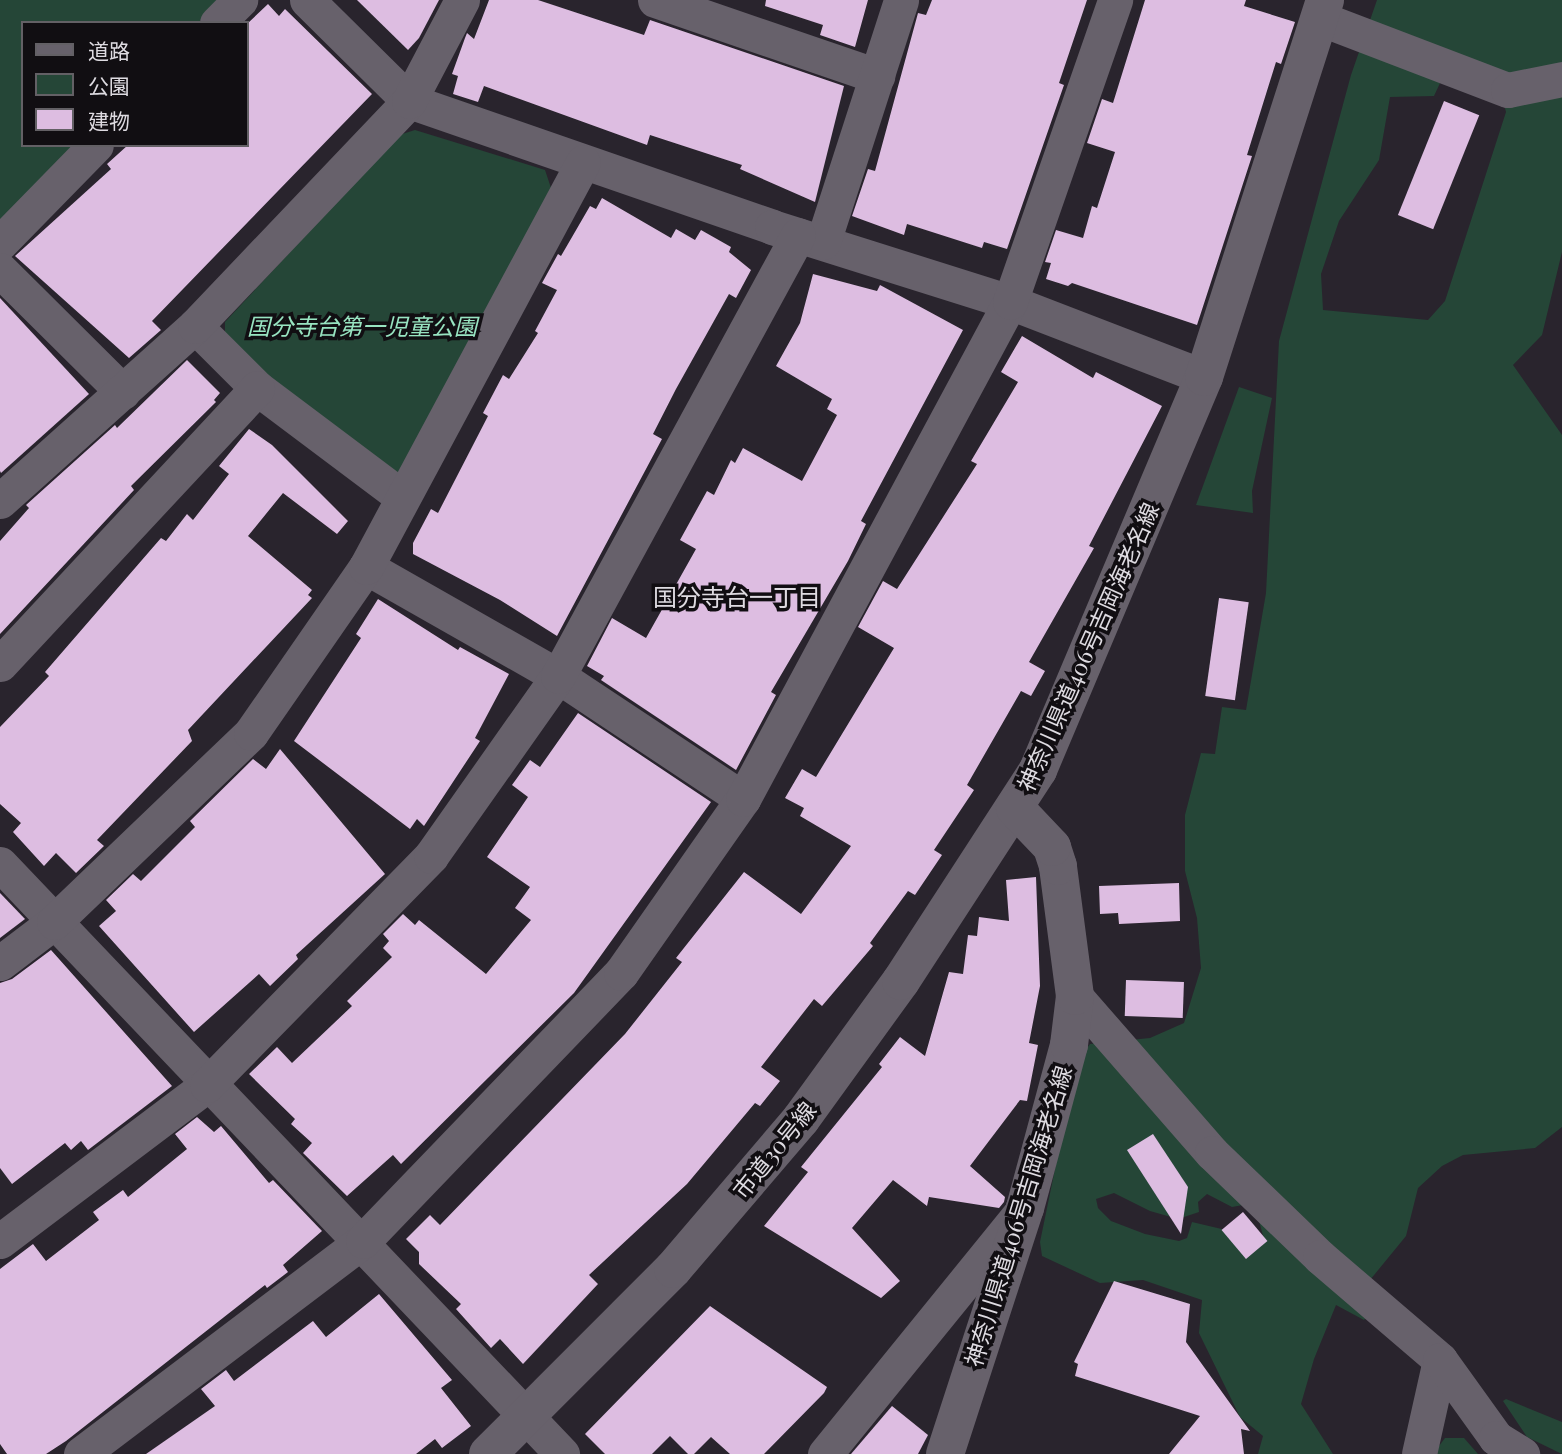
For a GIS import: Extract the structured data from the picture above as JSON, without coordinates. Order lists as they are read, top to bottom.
{
  "streets": {
    "main road": ["神奈川県道406号吉岡海老名線", "市道30号線"]
  },
  "crossings": [
    ["神奈川県道406号吉岡海老名線", "市道30号線"]
  ],
  "districts": ["国分寺台一丁目"],
  "parks": ["国分寺台第一児童公園"],
  "legend": ["道路", "公園", "建物"]
}
